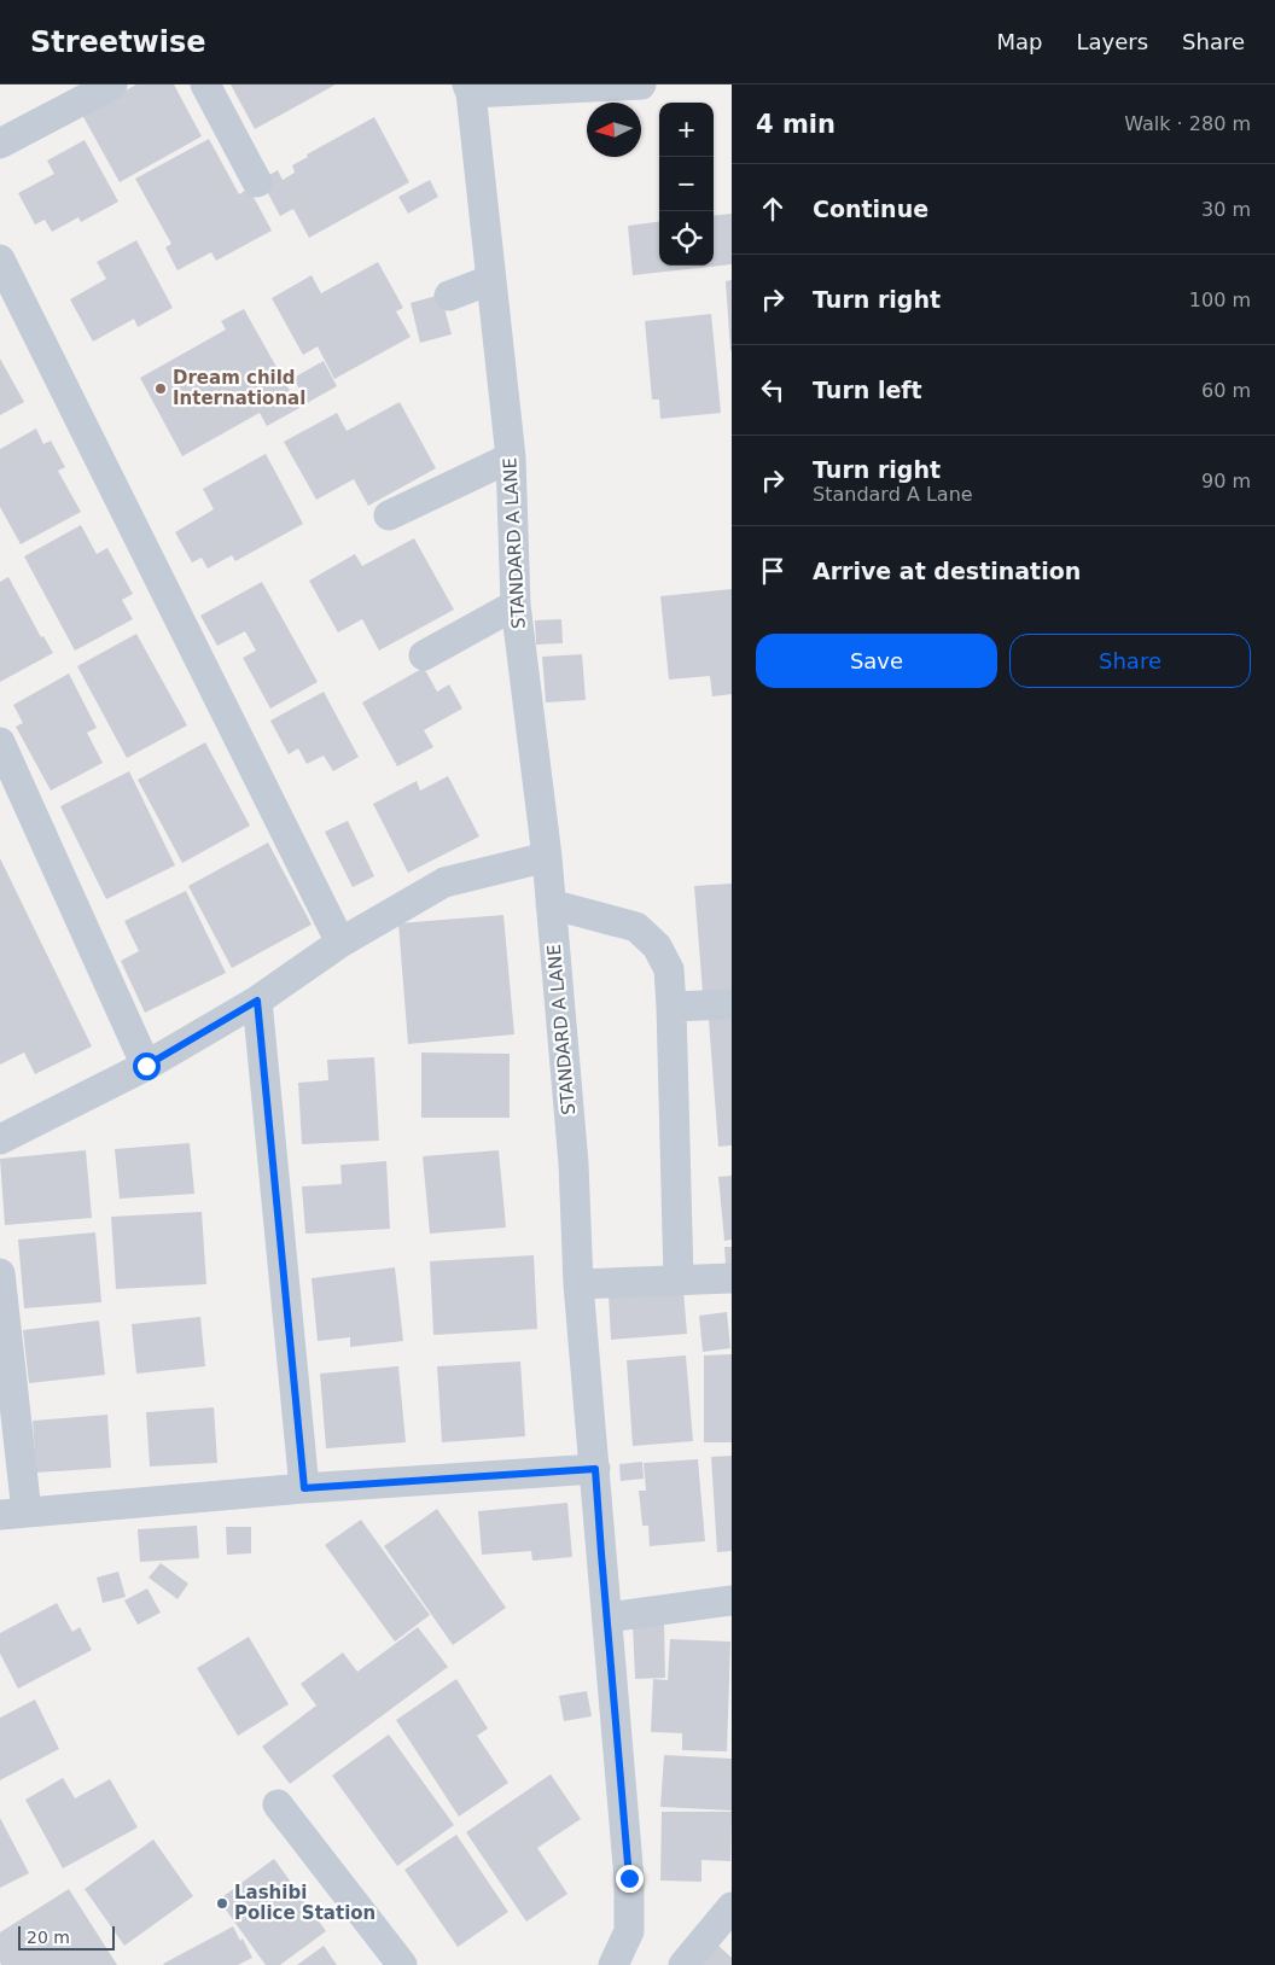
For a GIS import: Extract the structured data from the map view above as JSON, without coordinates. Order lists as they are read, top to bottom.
{
  "streets": {
    "street": ["STANDARD A LANE"]
  },
  "places": ["Dream child International", "Lashibi Police Station"],
  "scale_bar": "20 m",
  "north": "left",
  "page": {
    "header": "Streetwise",
    "nav": ["Map", "Layers", "Share"],
    "heading": ["4 min", "Walk · 280 m"],
    "map_buttons": ["+", "−"],
    "list": [
      ["Continue", "30 m"],
      ["Turn right", "100 m"],
      ["Turn left", "60 m"],
      ["Turn right", "Standard A Lane", "90 m"],
      "Arrive at destination"
    ],
    "buttons": ["Save", "Share"],
    "scale": "20 m"
  }
}
